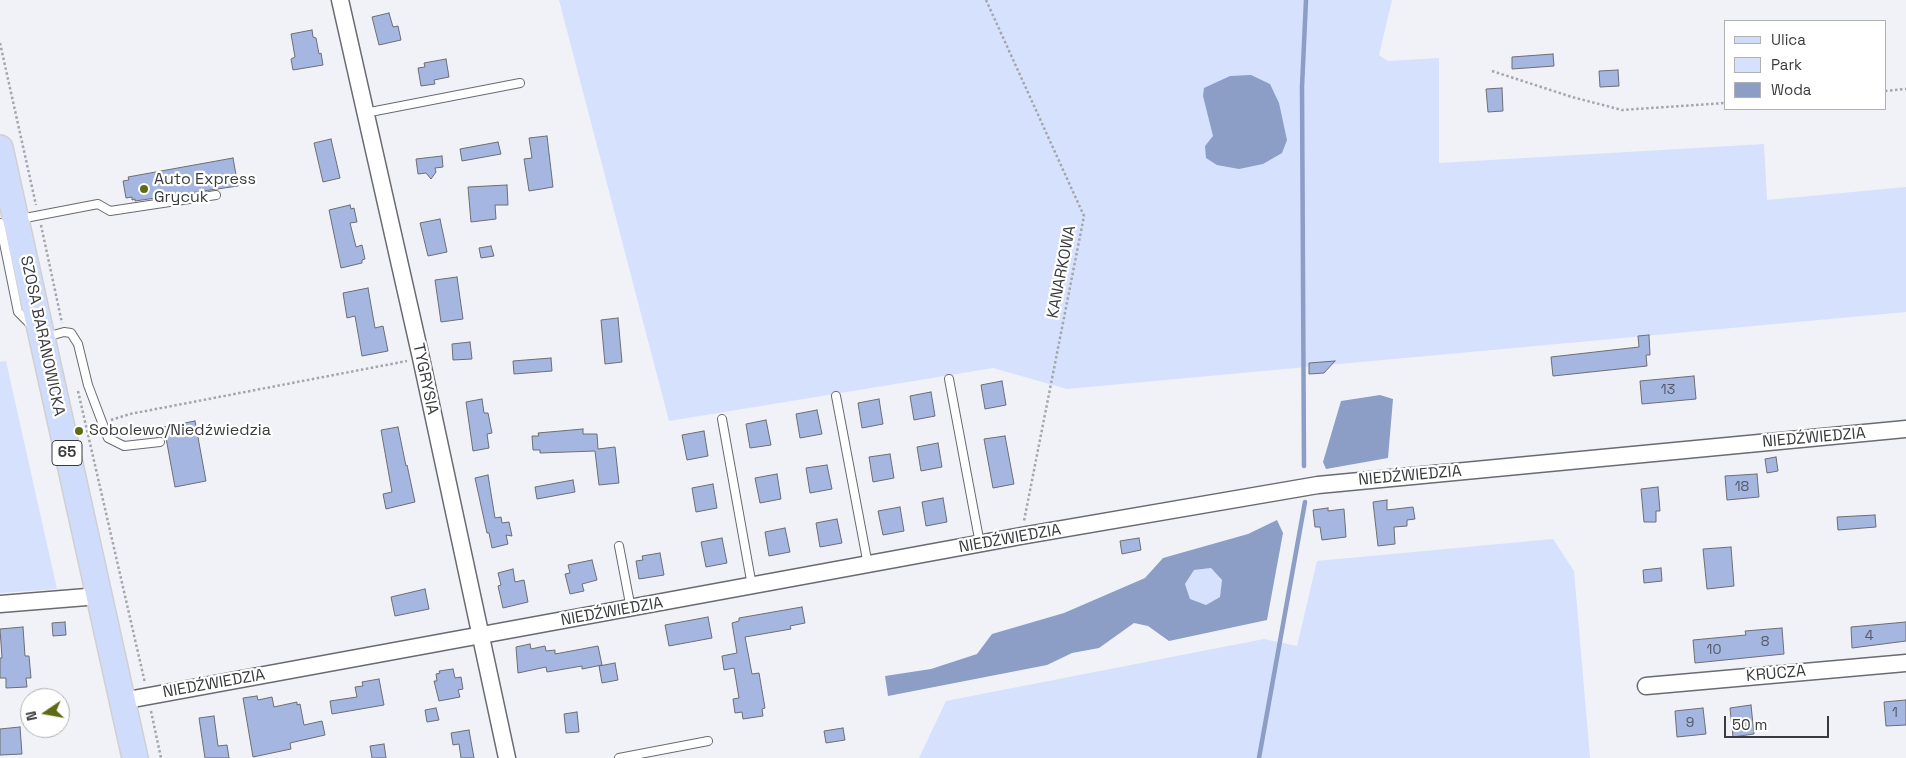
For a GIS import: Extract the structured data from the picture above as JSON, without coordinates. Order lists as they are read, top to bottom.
{
  "streets": {
    "main road": ["SZOSA BARANOWICKA", "65"],
    "street": ["TYGRYSIA", "NIEDŹWIEDZIA", "KRUCZA"],
    "path": ["KANARKOWA"]
  },
  "crossings": [
    ["KANARKOWA", "NIEDŹWIEDZIA"],
    ["SZOSA BARANOWICKA", "NIEDŹWIEDZIA"],
    ["TYGRYSIA", "NIEDŹWIEDZIA"]
  ],
  "places": ["Auto Express Grycuk", "Sobolewo/Niedźwiedzia"],
  "house_numbers": [
    "13",
    "18",
    "4",
    "8",
    "10",
    "1",
    "9"
  ],
  "legend": ["Ulica", "Park", "Woda"],
  "scale_bar": "50 m",
  "north": "left"
}
